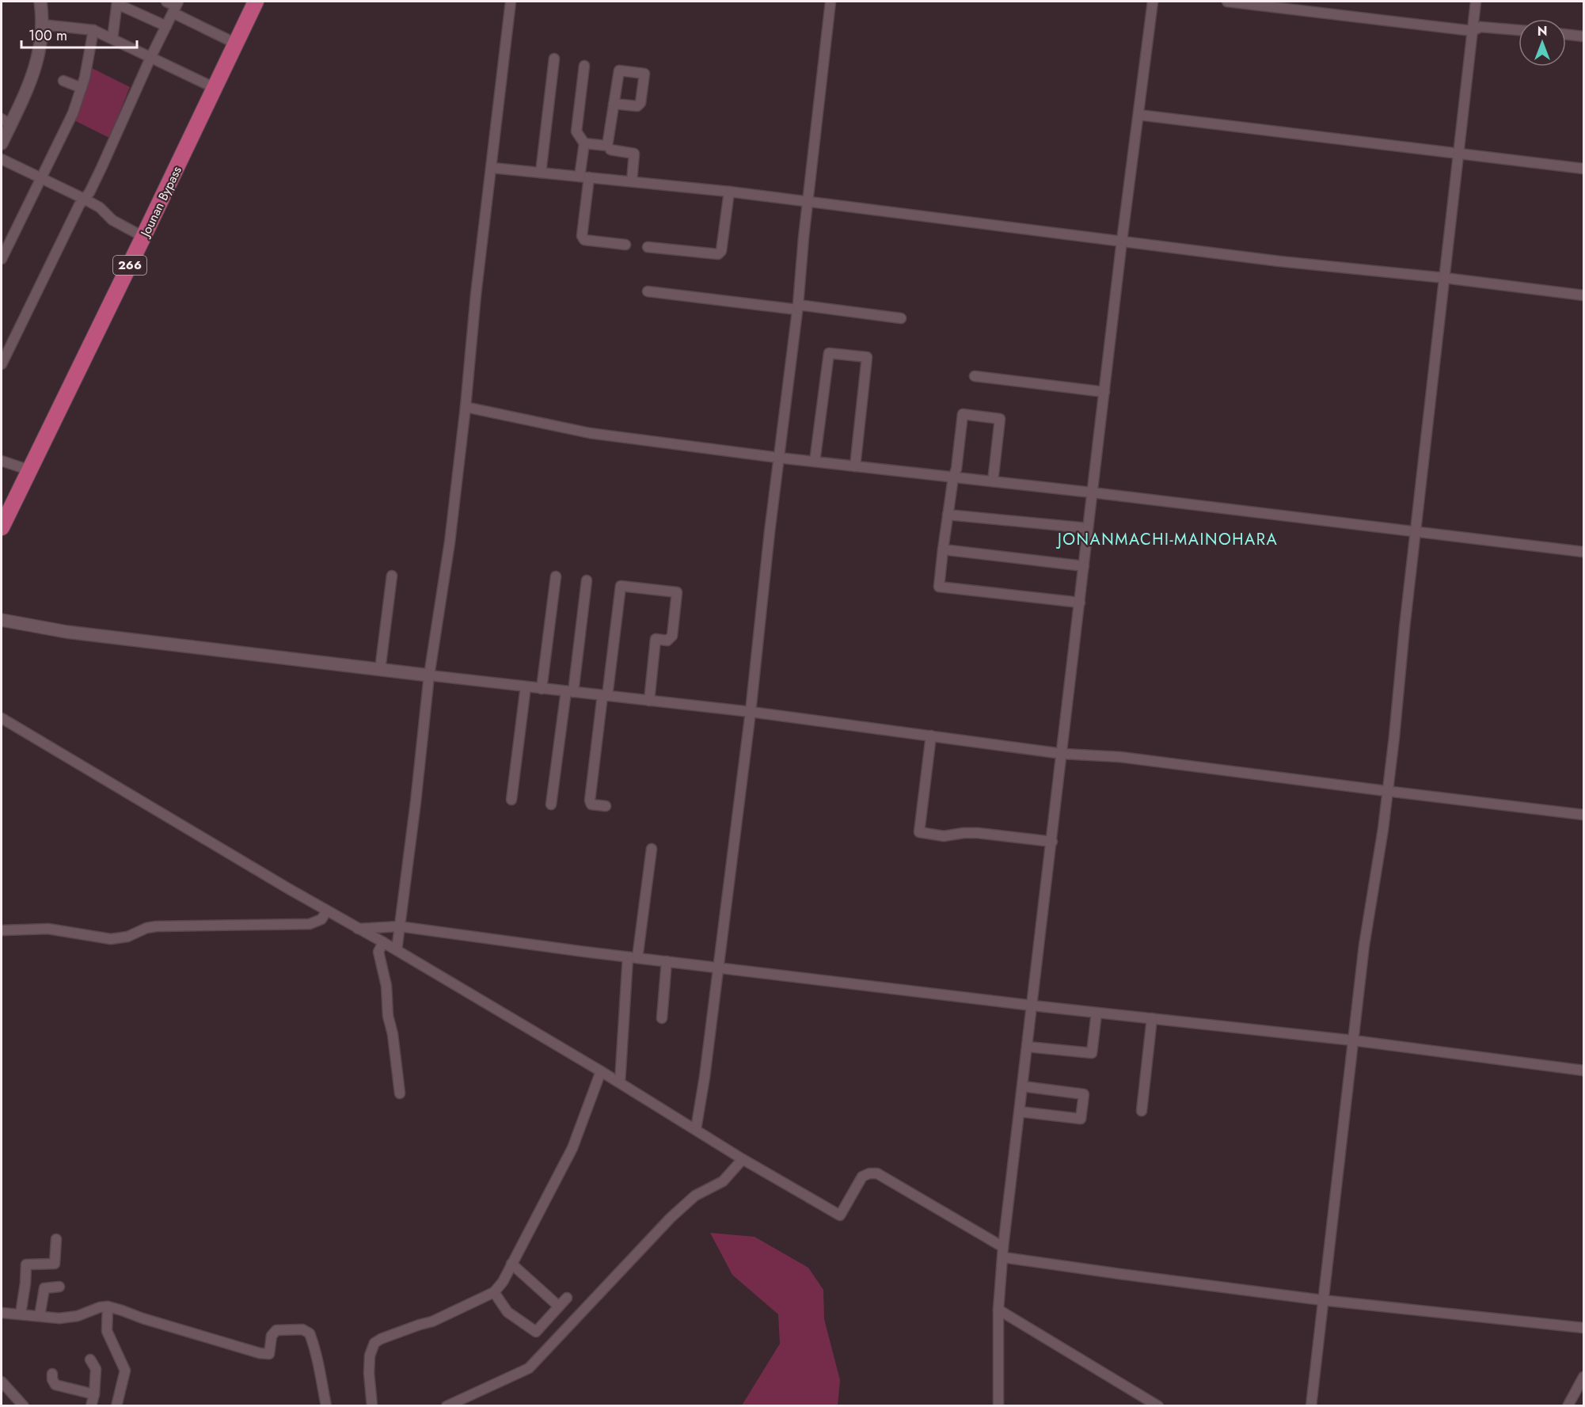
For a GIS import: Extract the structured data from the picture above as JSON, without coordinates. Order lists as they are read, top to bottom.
{
  "streets": {
    "highway": ["Jounan Bypass", "266"]
  },
  "districts": ["JONANMACHI-MAINOHARA"],
  "scale_bar": "100 m",
  "north": "top"
}
